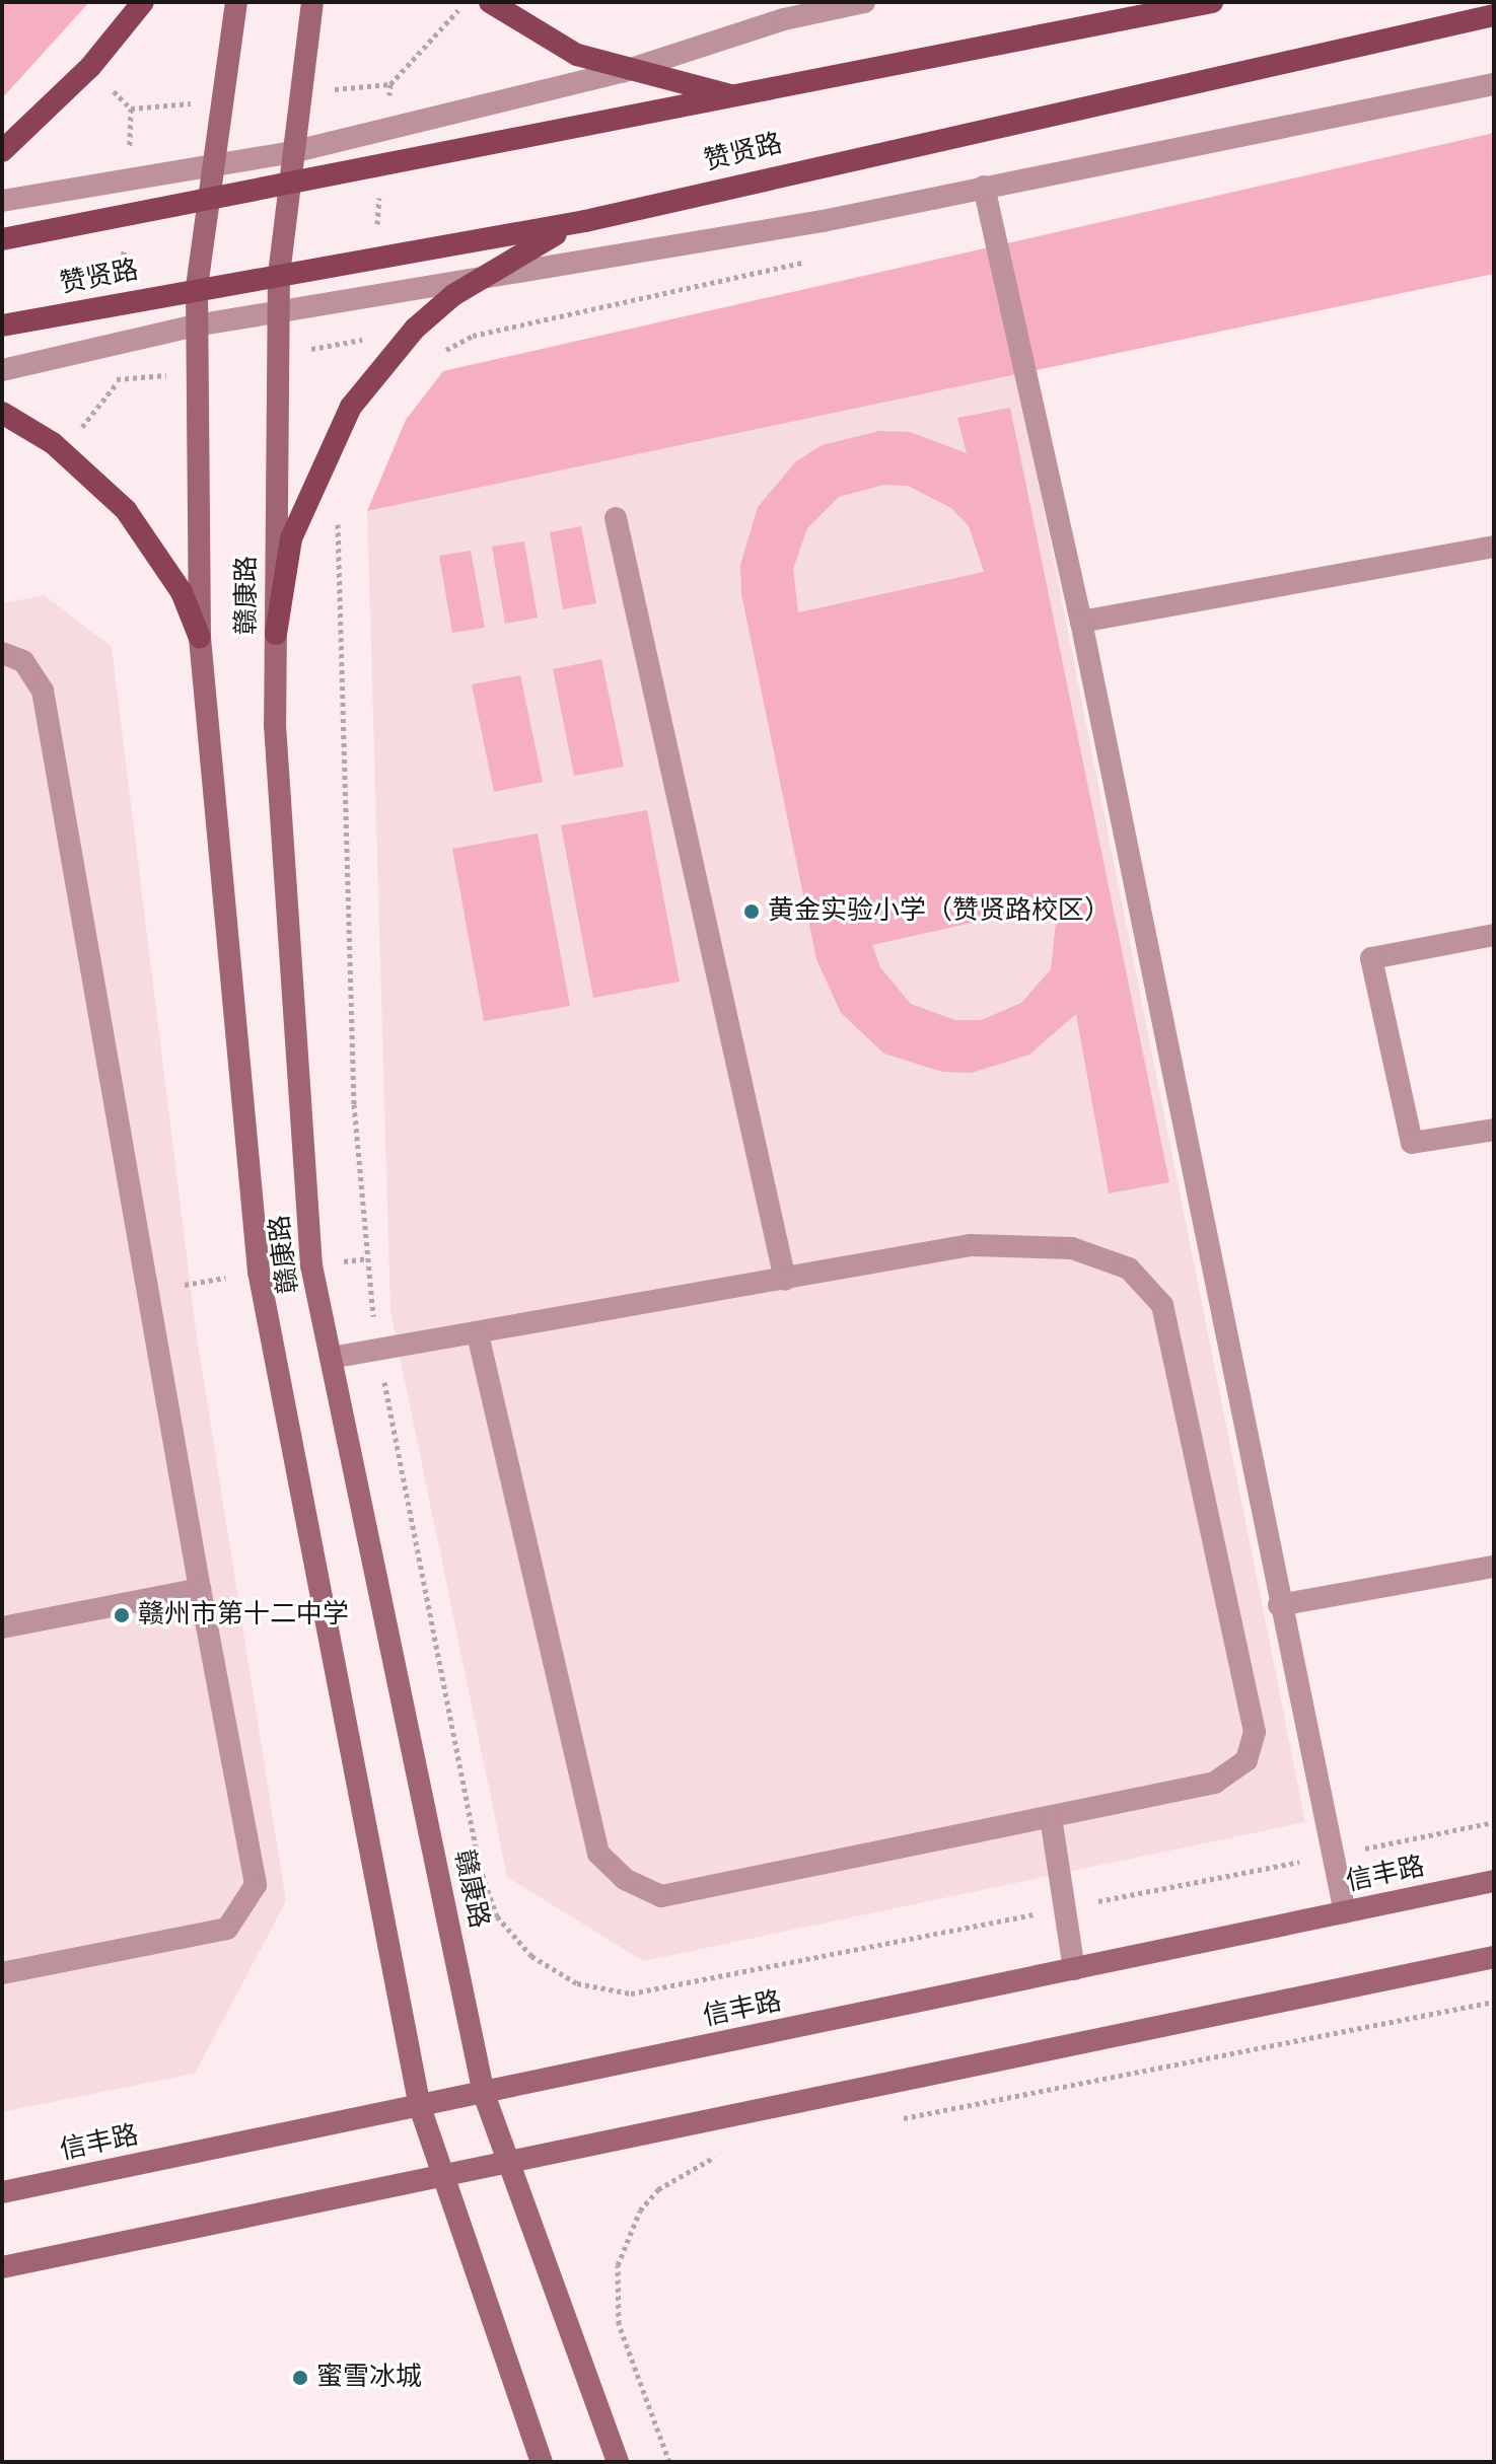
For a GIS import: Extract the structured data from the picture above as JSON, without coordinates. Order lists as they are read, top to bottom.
{
  "streets": {
    "main road": ["赞贤路", "赣康路", "信丰路"]
  },
  "crossings": [
    ["赞贤路", "赣康路"],
    ["赣康路", "信丰路"]
  ],
  "places": ["黄金实验小学（赞贤路校区）", "赣州市第十二中学", "蜜雪冰城"]
}
